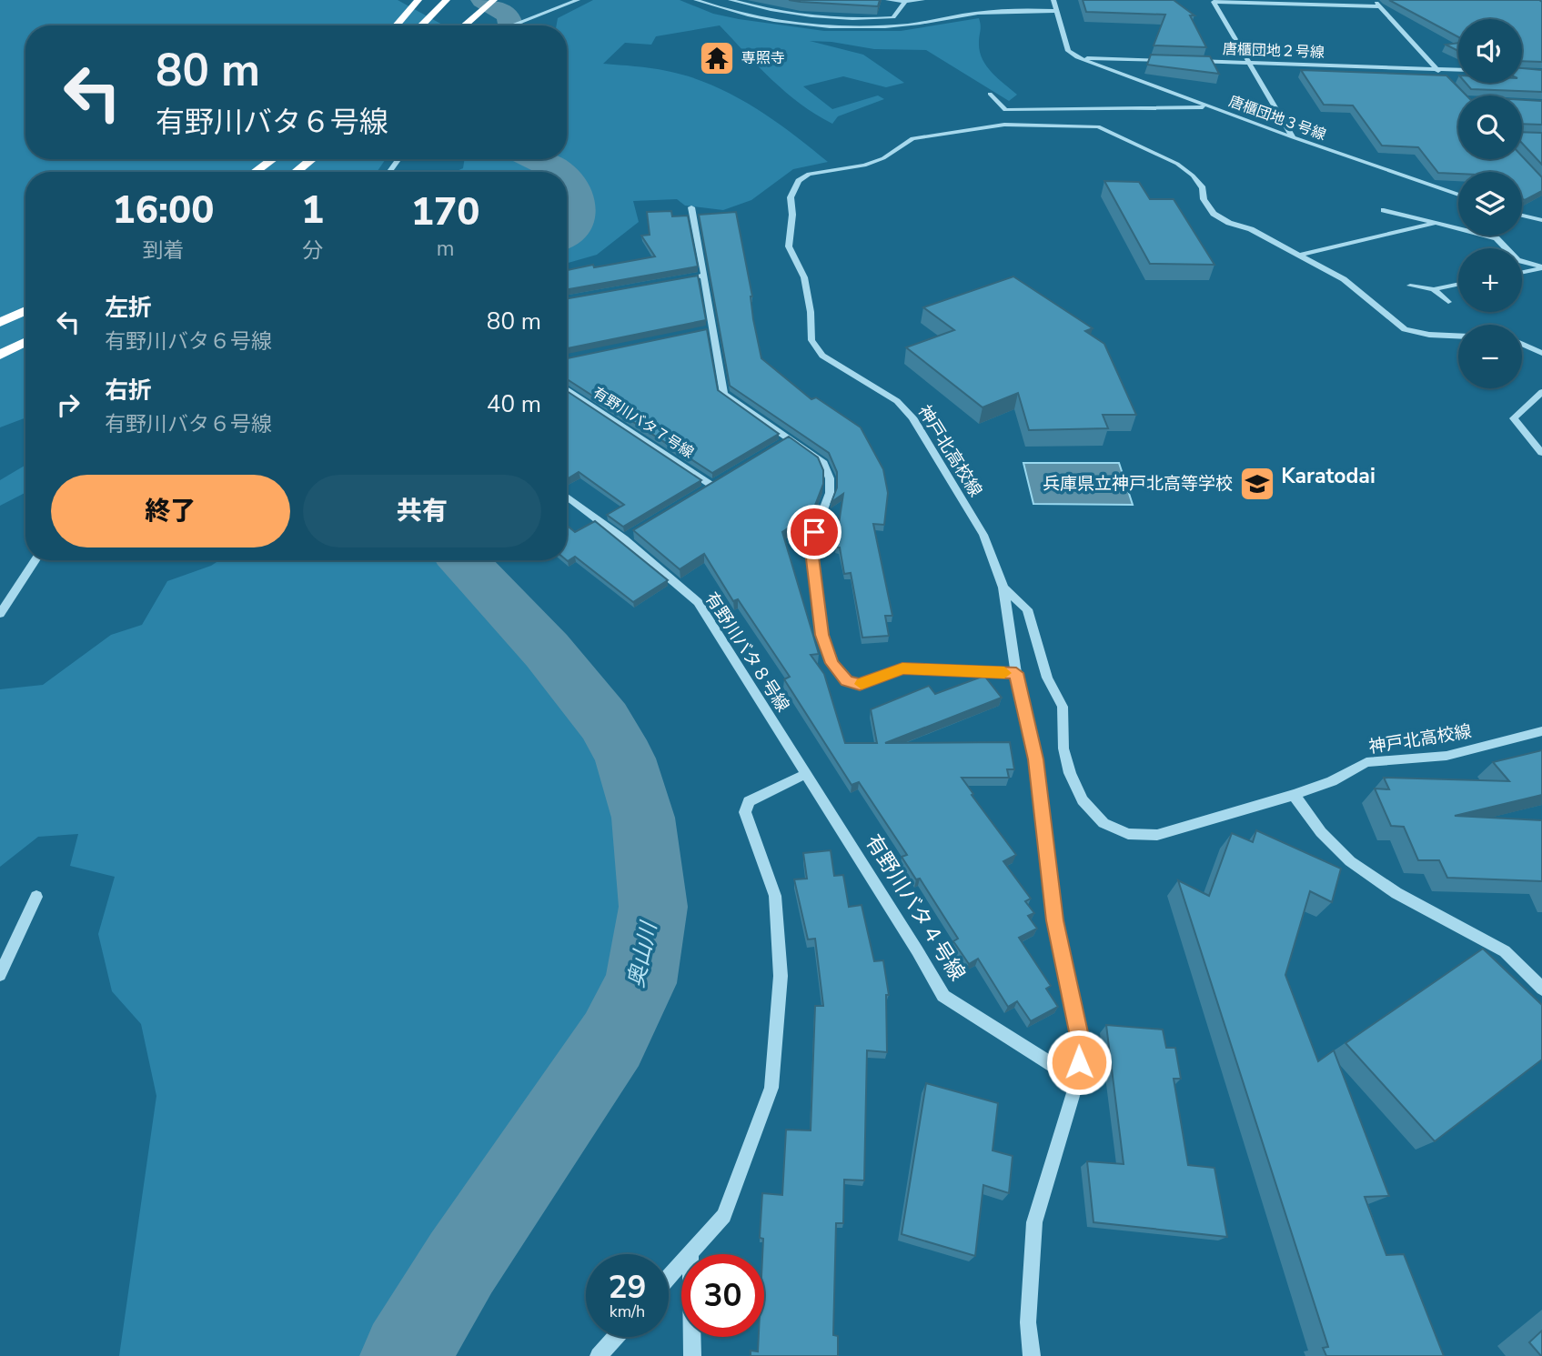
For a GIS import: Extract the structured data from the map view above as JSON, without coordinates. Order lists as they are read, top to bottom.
{
  "streets": {
    "street": [
      "唐櫃団地２号線",
      "唐櫃団地３号線",
      "有野川バタ７号線",
      "神戸北高校線",
      "有野川バタ８号線",
      "有野川バタ４号線"
    ]
  },
  "crossings": [
    ["有野川バタ８号線", "有野川バタ４号線"]
  ],
  "districts": ["Karatodai"],
  "water": ["奥山川"],
  "places": {
    "temple": ["専照寺"],
    "school or university": ["兵庫県立神戸北高等学校"]
  },
  "page": {
    "map_buttons": ["+", "−"],
    "turn": ["80 m", "有野川バタ６号線"],
    "eta": [
      "16:00",
      "到着",
      "1",
      "分",
      "170",
      "m"
    ],
    "list": [
      {
        "name": "左折",
        "note": "有野川バタ６号線",
        "value": "80 m"
      },
      {
        "name": "右折",
        "note": "有野川バタ６号線",
        "value": "40 m"
      }
    ],
    "buttons": ["終了", "共有"],
    "speed": "29 km/h",
    "limit": "30"
  }
}
